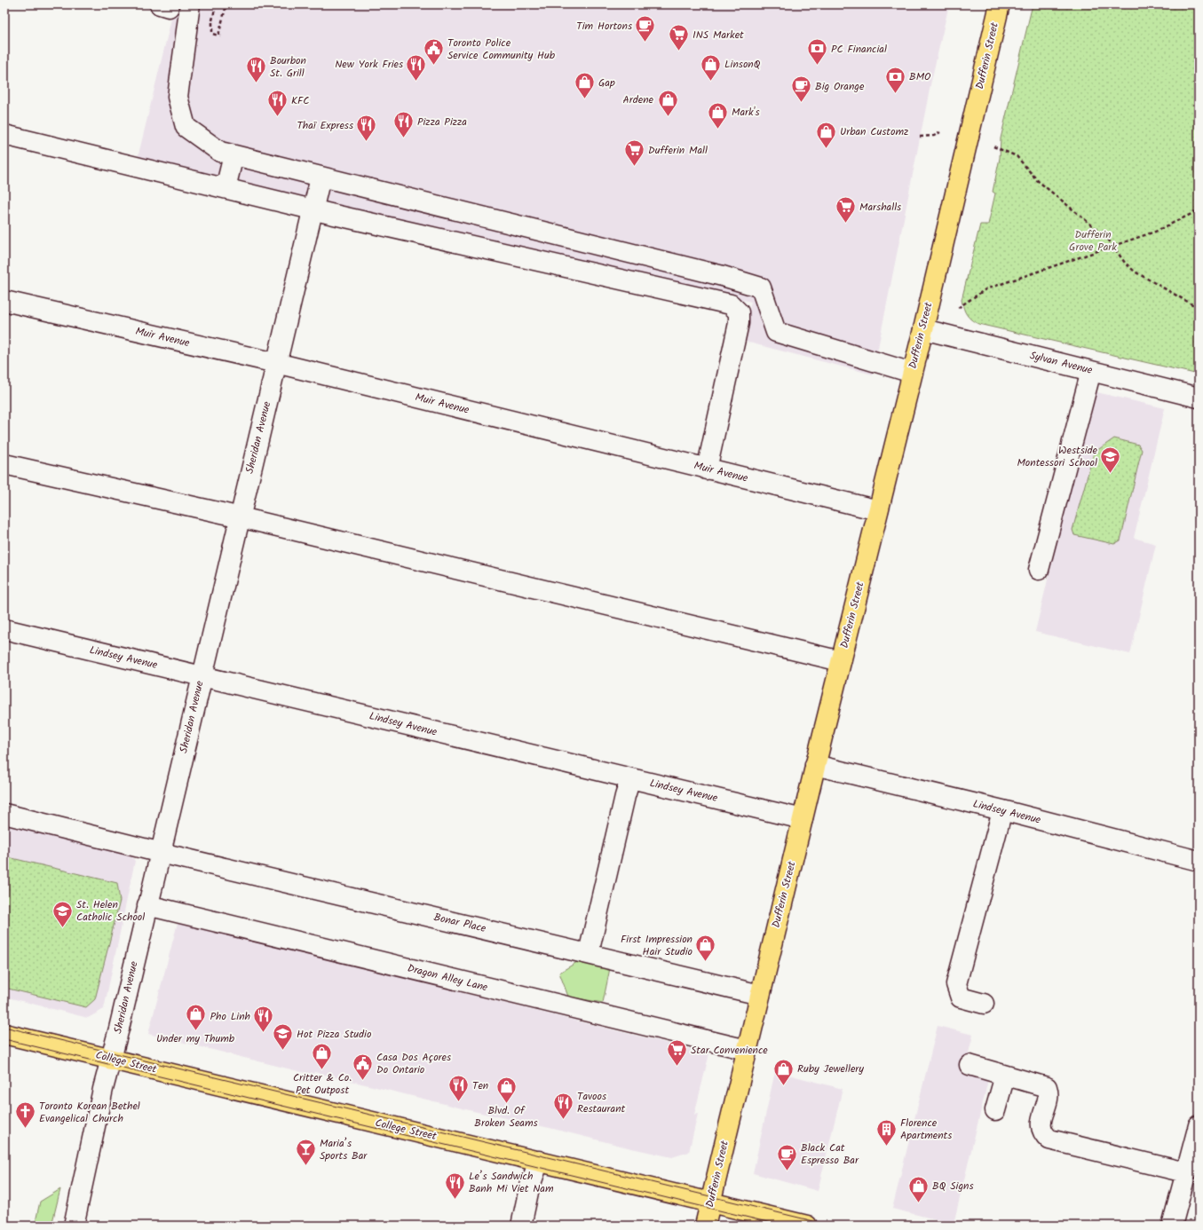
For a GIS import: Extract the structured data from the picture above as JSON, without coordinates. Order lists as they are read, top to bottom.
{
  "streets": {
    "main road": ["Dufferin Street", "College Street"],
    "street": [
      "Muir Avenue",
      "Sylvan Avenue",
      "Sheridan Avenue",
      "Lindsey Avenue",
      "Bonar Place",
      "Dragon Alley Lane"
    ]
  },
  "crossings": [
    ["Dufferin Street", "Muir Avenue"],
    ["Dufferin Street", "Sylvan Avenue"],
    ["Dufferin Street", "Lindsey Avenue"],
    ["Dufferin Street", "Bonar Place"],
    ["Dufferin Street", "Dragon Alley Lane"],
    ["Dufferin Street", "College Street"],
    ["Muir Avenue", "Sheridan Avenue"],
    ["Sheridan Avenue", "Lindsey Avenue"],
    ["Sheridan Avenue", "Bonar Place"],
    ["Sheridan Avenue", "Dragon Alley Lane"],
    ["Sheridan Avenue", "College Street"]
  ],
  "parks": ["Dufferin Grove Park"],
  "places": {
    "cafe": ["Tim Hortons", "Big Orange", "Black Cat Espresso Bar"],
    "supermarket": [
      "INS Market",
      "Dufferin Mall",
      "Marshalls",
      "Star Convenience"
    ],
    "public building": ["Toronto Police Service Community Hub", "Casa Dos Açores Do Ontario"],
    "bank": ["PC Financial", "BMO"],
    "restaurant": [
      "New York Fries",
      "Bourbon St. Grill",
      "KFC",
      "Pizza Pizza",
      "Thaï Express",
      "Pho Linh",
      "Ten",
      "Tavoos Restaurant",
      "Le’s Sandwich Banh Mi Viet Nam"
    ],
    "shop": [
      "LinsonQ",
      "Gap",
      "Ardene",
      "Mark's",
      "Urban Customz",
      "First Impression Hair Studio",
      "Under my Thumb",
      "Critter & Co. Pet Outpost",
      "Ruby Jewellery",
      "Blvd. Of Broken Seams",
      "BQ Signs"
    ],
    "school or university": ["Westside Montessori School", "St. Helen Catholic School", "Hot Pizza Studio"],
    "church": ["Toronto Korean Bethel Evangelical Church"],
    "building": ["Florence Apartments"],
    "bar": ["Maria’s Sports Bar"]
  }
}
